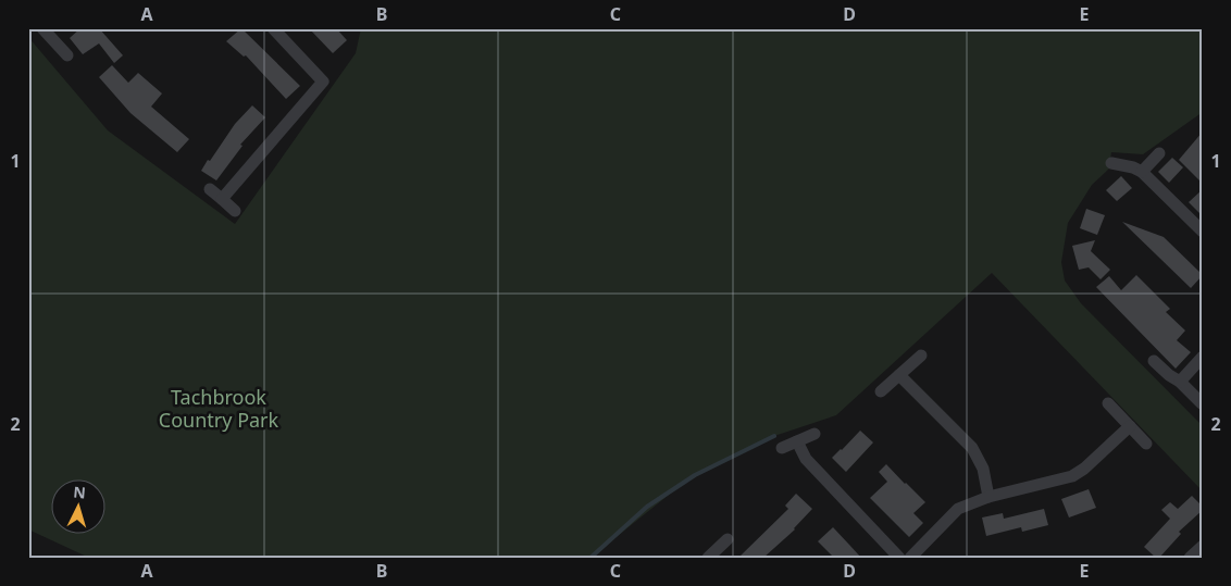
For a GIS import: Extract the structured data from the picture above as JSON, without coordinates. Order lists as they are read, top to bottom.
{
  "parks": ["Tachbrook Country Park"],
  "north": "top",
  "grid": {
    "columns": [
      "A",
      "B",
      "C",
      "D",
      "E"
    ],
    "rows": ["1", "2"]
  }
}
